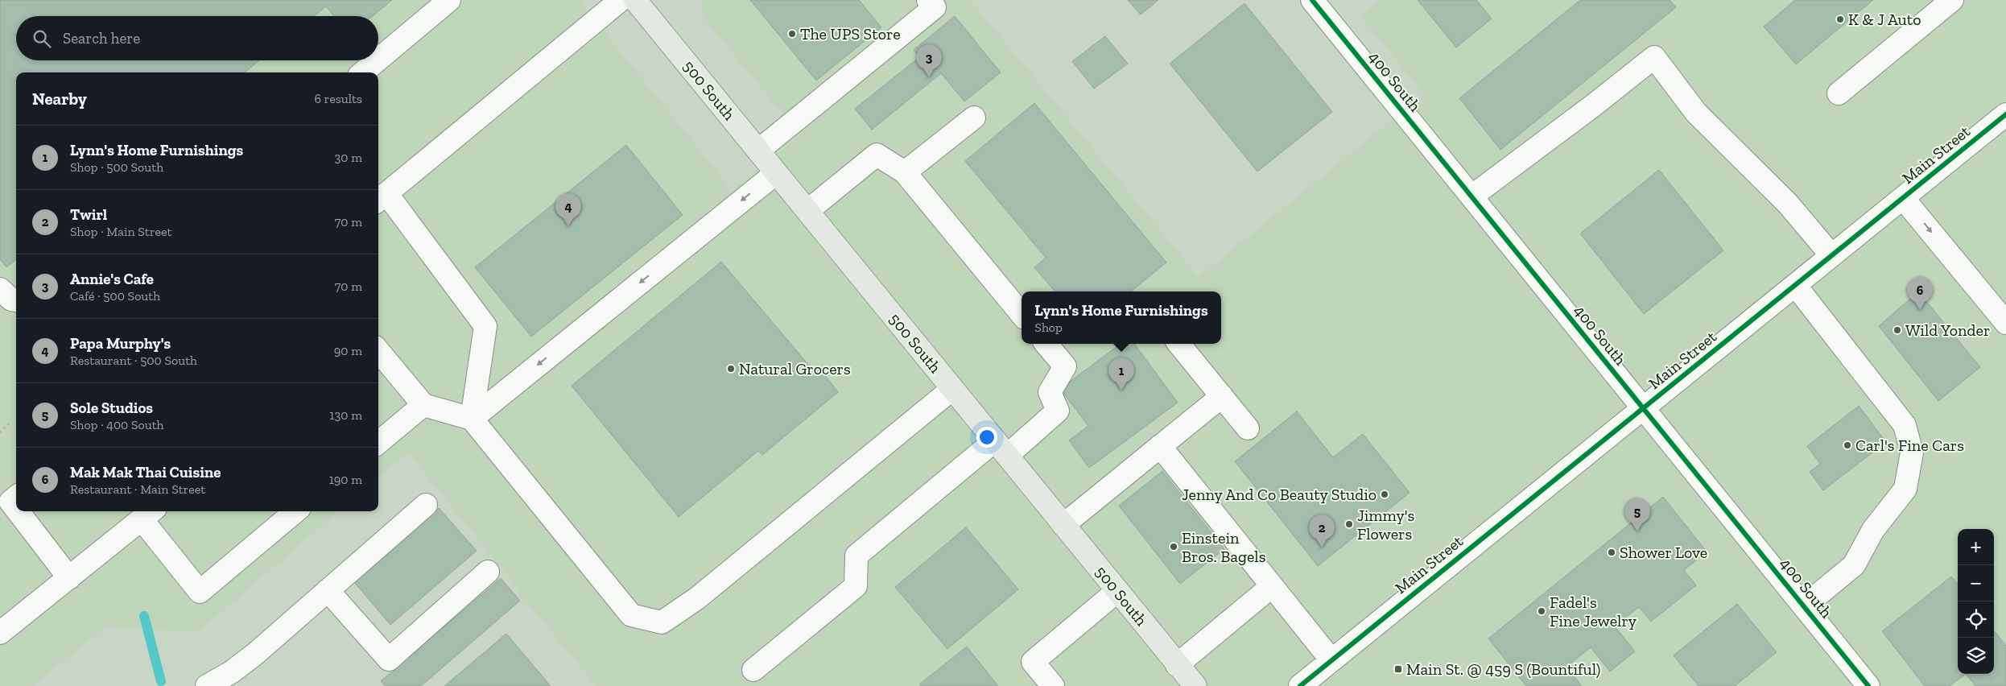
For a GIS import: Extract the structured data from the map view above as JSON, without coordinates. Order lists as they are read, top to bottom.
{
  "streets": {
    "main road": ["500 South"],
    "street": ["400 South", "Main Street"]
  },
  "crossings": [
    ["400 South", "Main Street"]
  ],
  "places": {
    "other": [
      "K & J Auto",
      "The UPS Store",
      "Wild Yonder",
      "Natural Grocers",
      "Carl's Fine Cars",
      "Jenny And Co Beauty Studio",
      "Jimmy's Flowers",
      "Einstein Bros. Bagels",
      "Shower Love",
      "Fadel's Fine Jewelry"
    ],
    "transit": ["Main St. @ 459 S (Bountiful)"]
  },
  "page": {
    "search": "Search here",
    "pins": [
      "3",
      "4",
      "6",
      "1",
      "5",
      "2"
    ],
    "heading": ["Nearby", "6 results"],
    "list": [
      {
        "mark": "1",
        "name": "Lynn's Home Furnishings",
        "note": "Shop · 500 South",
        "value": "30 m"
      },
      {
        "mark": "2",
        "name": "Twirl",
        "note": "Shop · Main Street",
        "value": "70 m"
      },
      {
        "mark": "3",
        "name": "Annie's Cafe",
        "note": "Café · 500 South",
        "value": "70 m"
      },
      {
        "mark": "4",
        "name": "Papa Murphy's",
        "note": "Restaurant · 500 South",
        "value": "90 m"
      },
      {
        "mark": "5",
        "name": "Sole Studios",
        "note": "Shop · 400 South",
        "value": "130 m"
      },
      {
        "mark": "6",
        "name": "Mak Mak Thai Cuisine",
        "note": "Restaurant · Main Street",
        "value": "190 m"
      }
    ],
    "popup": ["Lynn's Home Furnishings", "Shop"],
    "map_buttons": ["+", "−"]
  }
}
